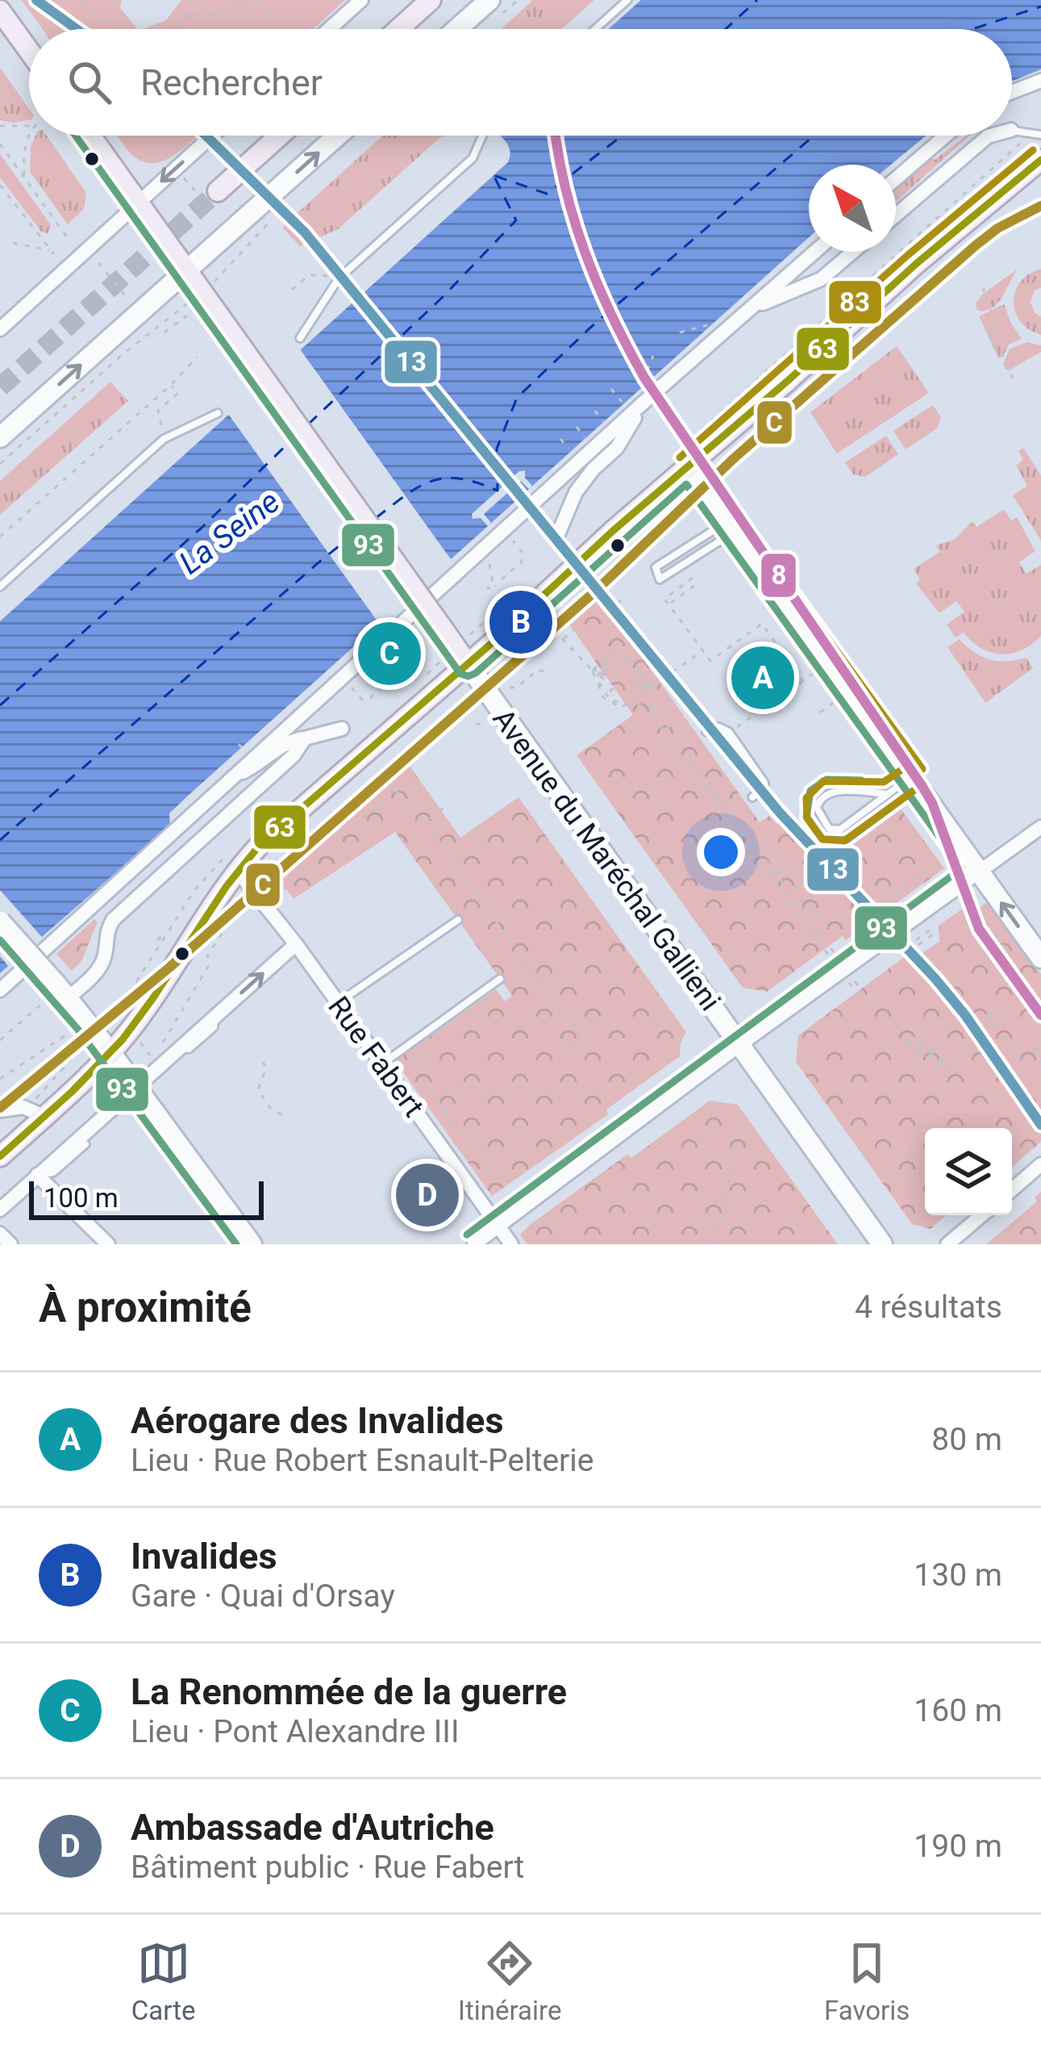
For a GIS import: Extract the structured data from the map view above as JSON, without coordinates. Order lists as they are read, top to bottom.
{
  "streets": {
    "street": ["Avenue du Maréchal Gallieni", "Rue Fabert"]
  },
  "water": ["La Seine"],
  "lines": [
    "transit line 13",
    "transit line 8",
    "transit line 93",
    "transit line 83",
    "transit line 63",
    "transit line C"
  ],
  "scale_bar": "100 m",
  "north": "top left",
  "page": {
    "search": "Rechercher",
    "pins": [
      "B",
      "C",
      "A",
      "D"
    ],
    "scale": "100 m",
    "heading": ["À proximité", "4 résultats"],
    "list": [
      {
        "mark": "A",
        "name": "Aérogare des Invalides",
        "note": "Lieu · Rue Robert Esnault-Pelterie",
        "value": "80 m"
      },
      {
        "mark": "B",
        "name": "Invalides",
        "note": "Gare · Quai d'Orsay",
        "value": "130 m"
      },
      {
        "mark": "C",
        "name": "La Renommée de la guerre",
        "note": "Lieu · Pont Alexandre III",
        "value": "160 m"
      },
      {
        "mark": "D",
        "name": "Ambassade d'Autriche",
        "note": "Bâtiment public · Rue Fabert",
        "value": "190 m"
      }
    ],
    "nav": ["Carte", "Itinéraire", "Favoris"]
  }
}
